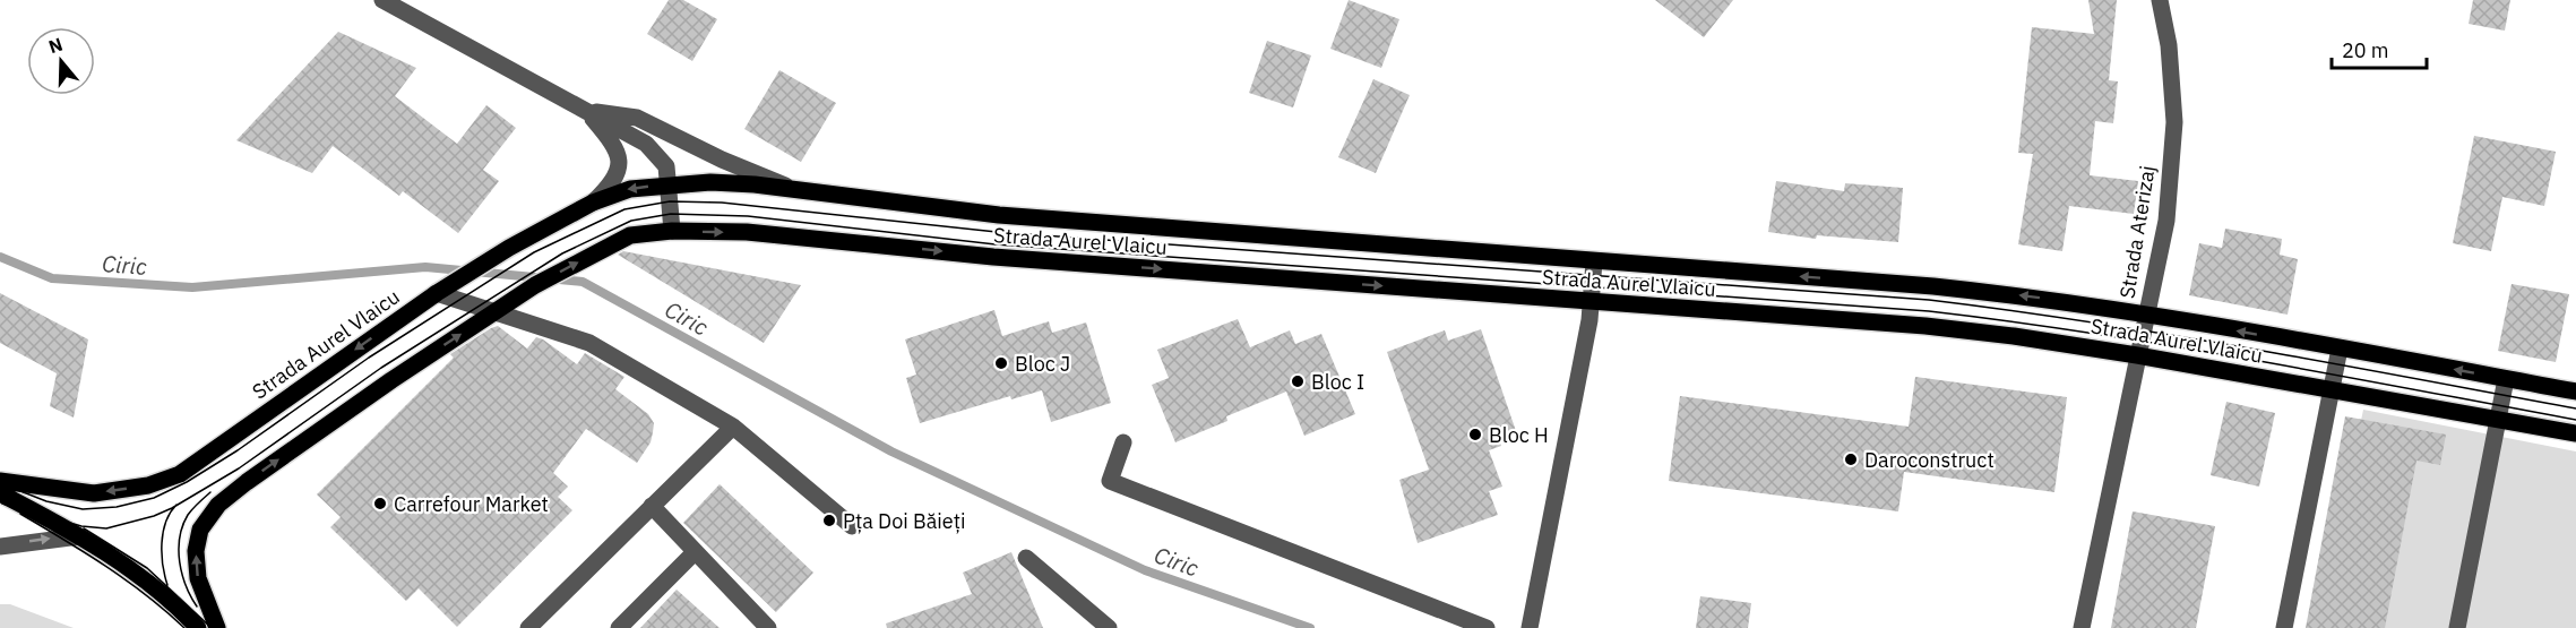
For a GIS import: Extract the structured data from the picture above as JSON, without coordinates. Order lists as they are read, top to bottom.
{
  "streets": {
    "main road": ["Strada Aurel Vlaicu"],
    "street": ["Strada Aterizaj"]
  },
  "crossings": [
    ["Strada Aterizaj", "Strada Aurel Vlaicu"]
  ],
  "water": ["Ciric"],
  "places": [
    "Bloc J",
    "Bloc I",
    "Bloc H",
    "Daroconstruct",
    "Carrefour Market",
    "Pța Doi Băieți"
  ],
  "scale_bar": "20 m",
  "north": "top"
}
